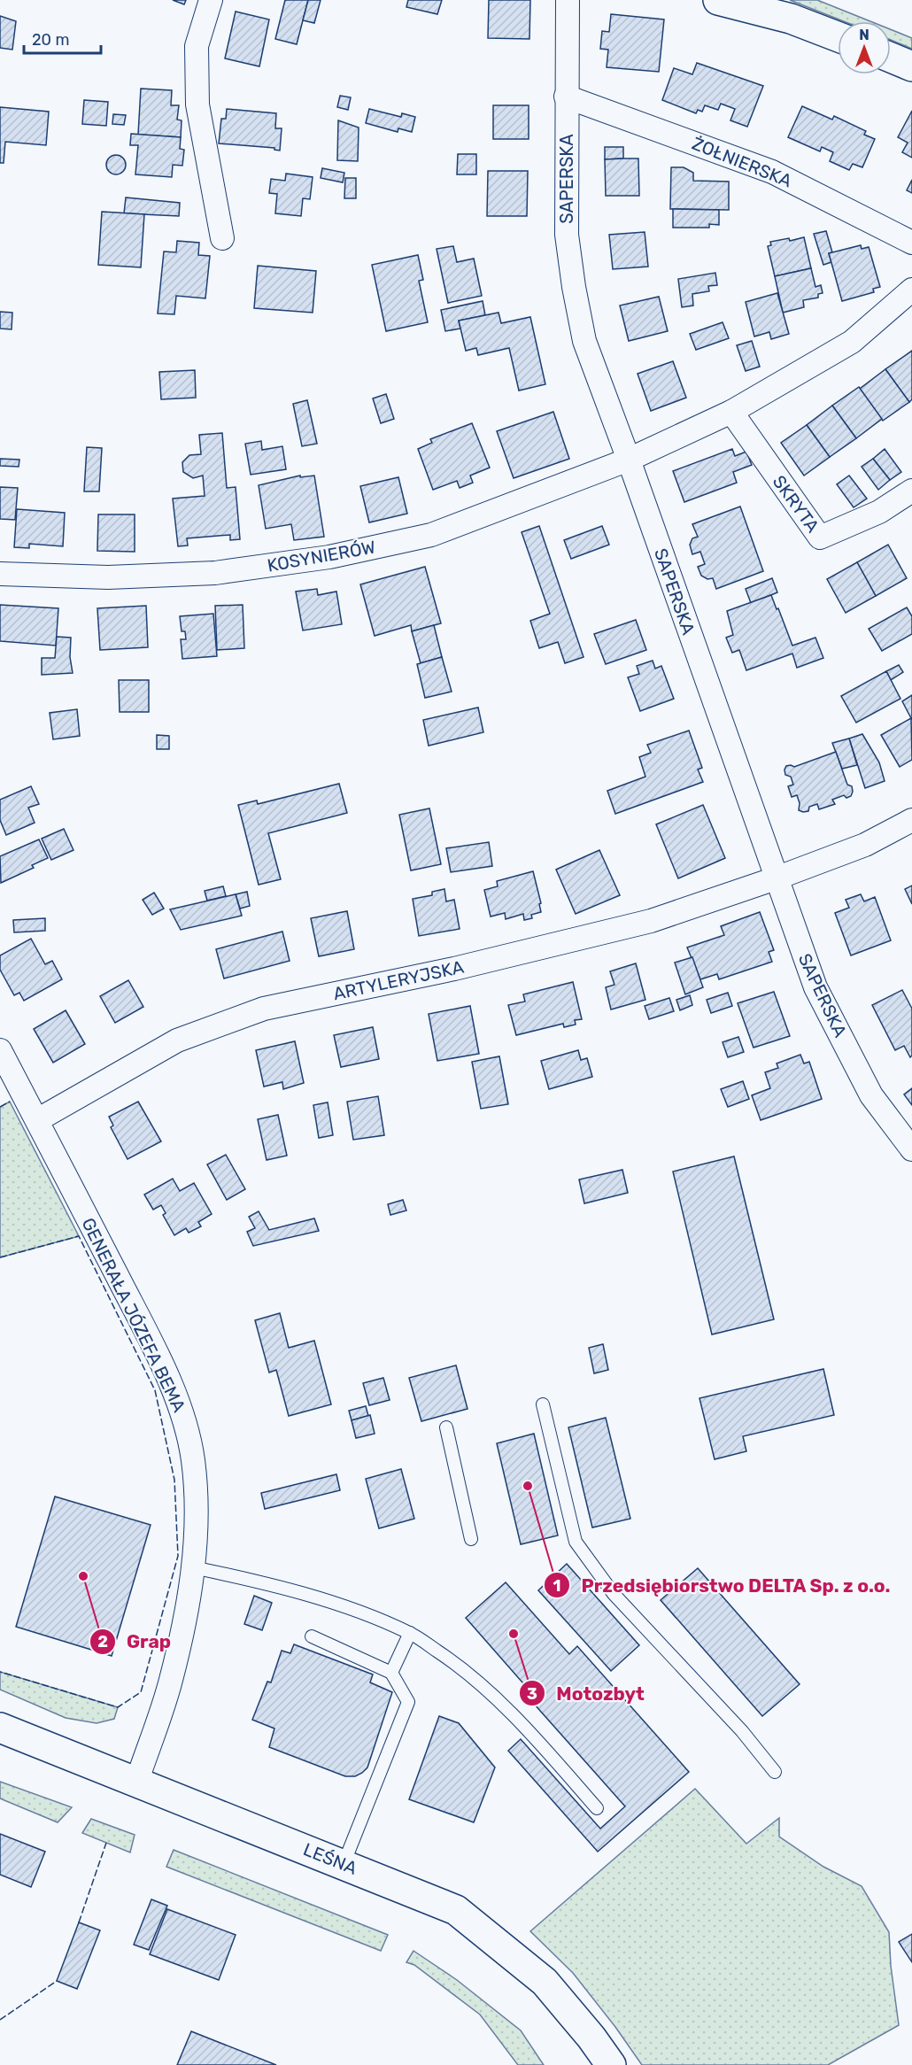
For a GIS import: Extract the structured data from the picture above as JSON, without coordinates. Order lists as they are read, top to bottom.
{
  "streets": {
    "street": [
      "ŻOŁNIERSKA",
      "SAPERSKA",
      "SKRYTA",
      "KOSYNIERÓW",
      "ARTYLERYJSKA",
      "GENERAŁA JÓZEFA BEMA",
      "LEŚNA"
    ]
  },
  "crossings": [
    ["ŻOŁNIERSKA", "SAPERSKA"],
    ["SAPERSKA", "KOSYNIERÓW"],
    ["SAPERSKA", "ARTYLERYJSKA"],
    ["ARTYLERYJSKA", "GENERAŁA JÓZEFA BEMA"],
    ["GENERAŁA JÓZEFA BEMA", "LEŚNA"]
  ],
  "places": ["Przedsiębiorstwo DELTA Sp. z o.o.", "Grap", "Motozbyt"],
  "scale_bar": "20 m",
  "north": "top"
}
